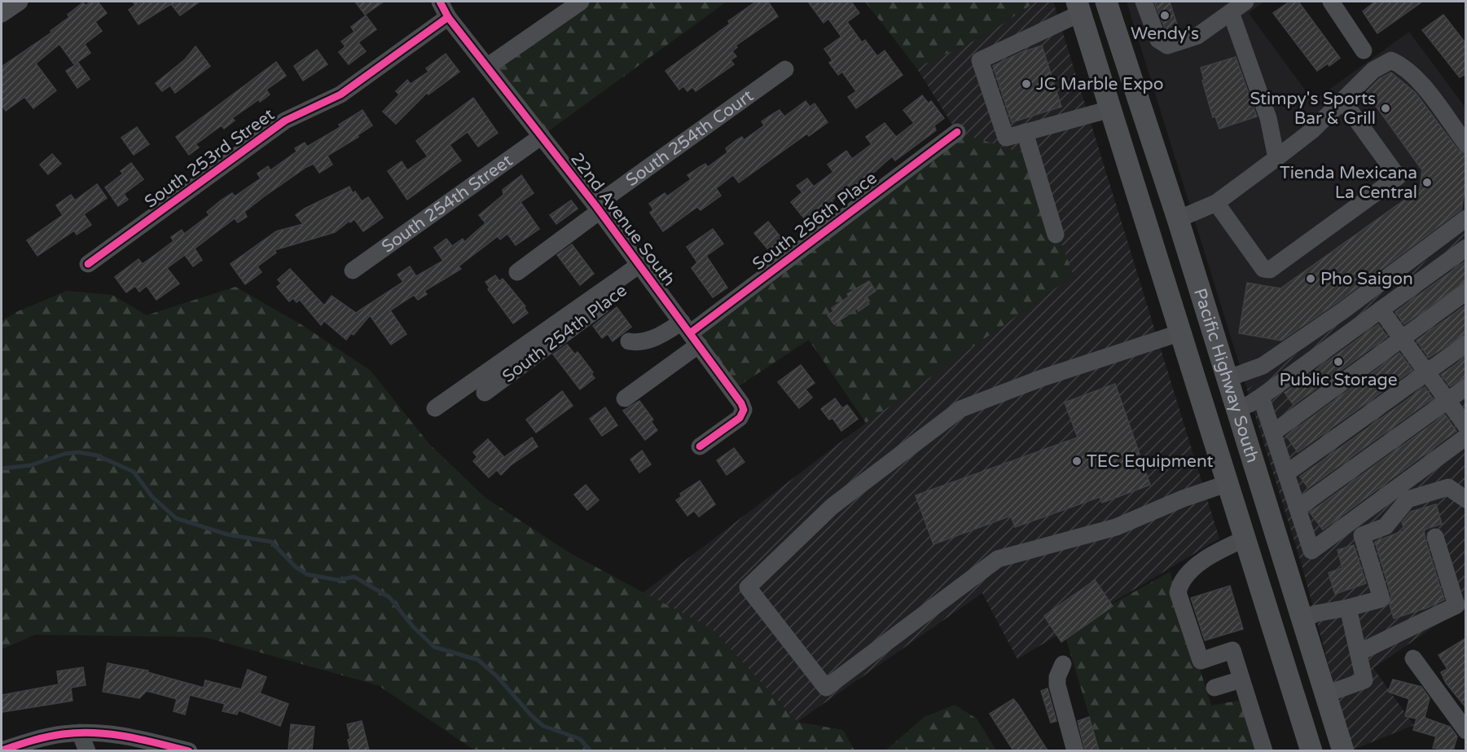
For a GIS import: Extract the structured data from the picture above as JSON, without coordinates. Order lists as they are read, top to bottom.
{
  "streets": {
    "main road": ["Pacific Highway South"],
    "street": [
      "South 254th Court",
      "South 253rd Street",
      "South 254th Street",
      "22nd Avenue South",
      "South 256th Place",
      "South 254th Place"
    ]
  },
  "crossings": [
    ["South 254th Court", "22nd Avenue South"],
    ["South 253rd Street", "22nd Avenue South"],
    ["South 254th Street", "22nd Avenue South"],
    ["22nd Avenue South", "South 256th Place"],
    ["22nd Avenue South", "South 254th Place"]
  ],
  "places": [
    "Wendy's",
    "JC Marble Expo",
    "Stimpy's Sports Bar & Grill",
    "Tienda Mexicana La Central",
    "Pho Saigon",
    "Public Storage",
    "TEC Equipment"
  ]
}
